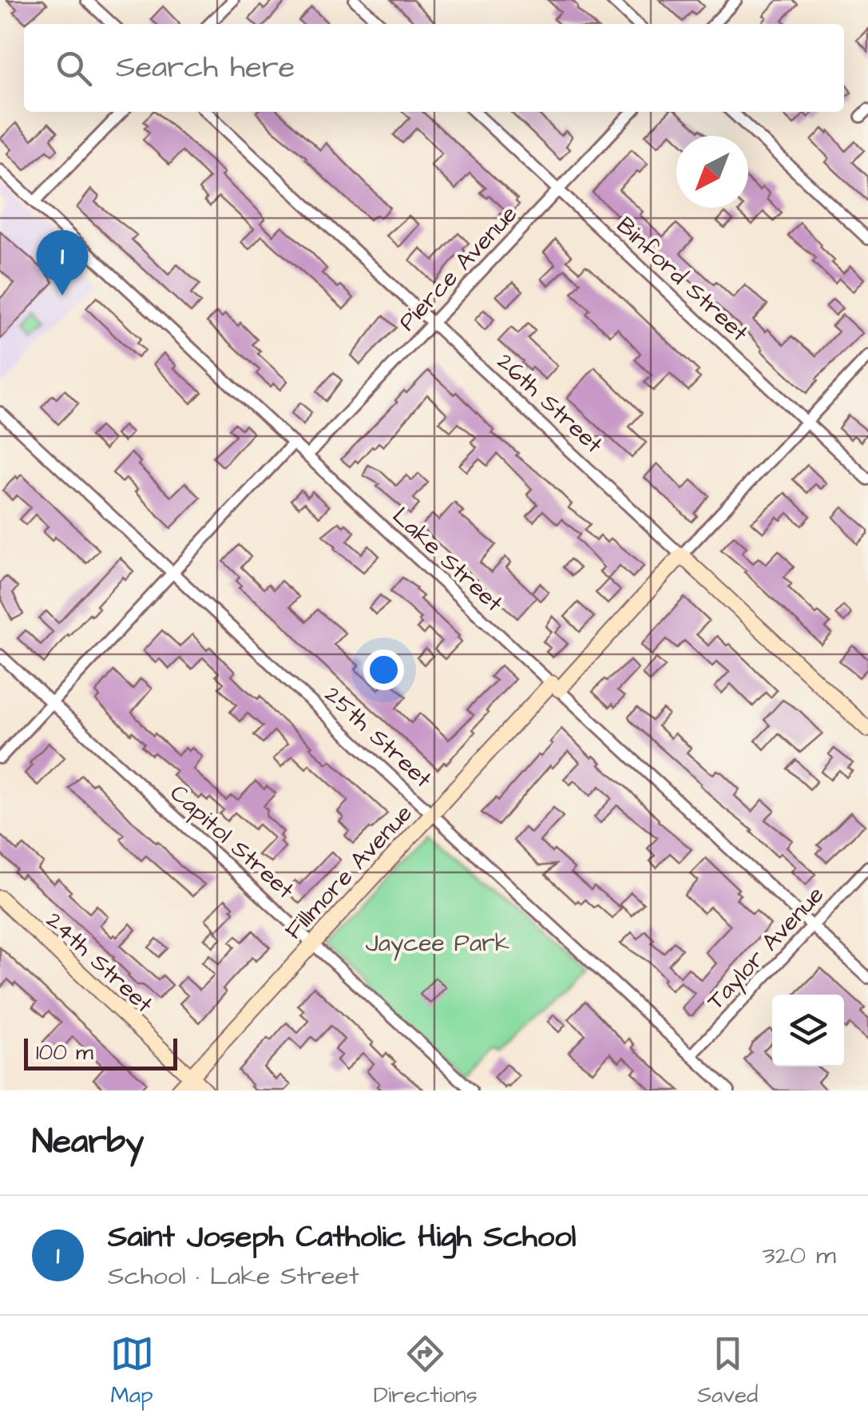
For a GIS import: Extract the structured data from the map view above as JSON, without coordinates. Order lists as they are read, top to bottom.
{
  "streets": {
    "street": [
      "Pierce Avenue",
      "Binford Street",
      "26th Street",
      "Lake Street",
      "25th Street",
      "Capitol Street",
      "Fillmore Avenue",
      "Taylor Avenue",
      "24th Street"
    ]
  },
  "crossings": [
    ["Pierce Avenue", "Binford Street"],
    ["Pierce Avenue", "26th Street"],
    ["Pierce Avenue", "Lake Street"],
    ["Binford Street", "Fillmore Avenue"],
    ["26th Street", "Fillmore Avenue"],
    ["Lake Street", "Fillmore Avenue"],
    ["Lake Street", "Taylor Avenue"],
    ["25th Street", "Fillmore Avenue"],
    ["25th Street", "Taylor Avenue"],
    ["Capitol Street", "Fillmore Avenue"],
    ["Fillmore Avenue", "24th Street"]
  ],
  "parks": ["Jaycee Park"],
  "scale_bar": "100 m",
  "north": "bottom left",
  "page": {
    "search": "Search here",
    "pins": "1",
    "scale": "100 m",
    "heading": "Nearby",
    "list": [
      {
        "mark": "1",
        "name": "Saint Joseph Catholic High School",
        "note": "School · Lake Street",
        "value": "320 m"
      }
    ],
    "nav": ["Map", "Directions", "Saved"]
  }
}
